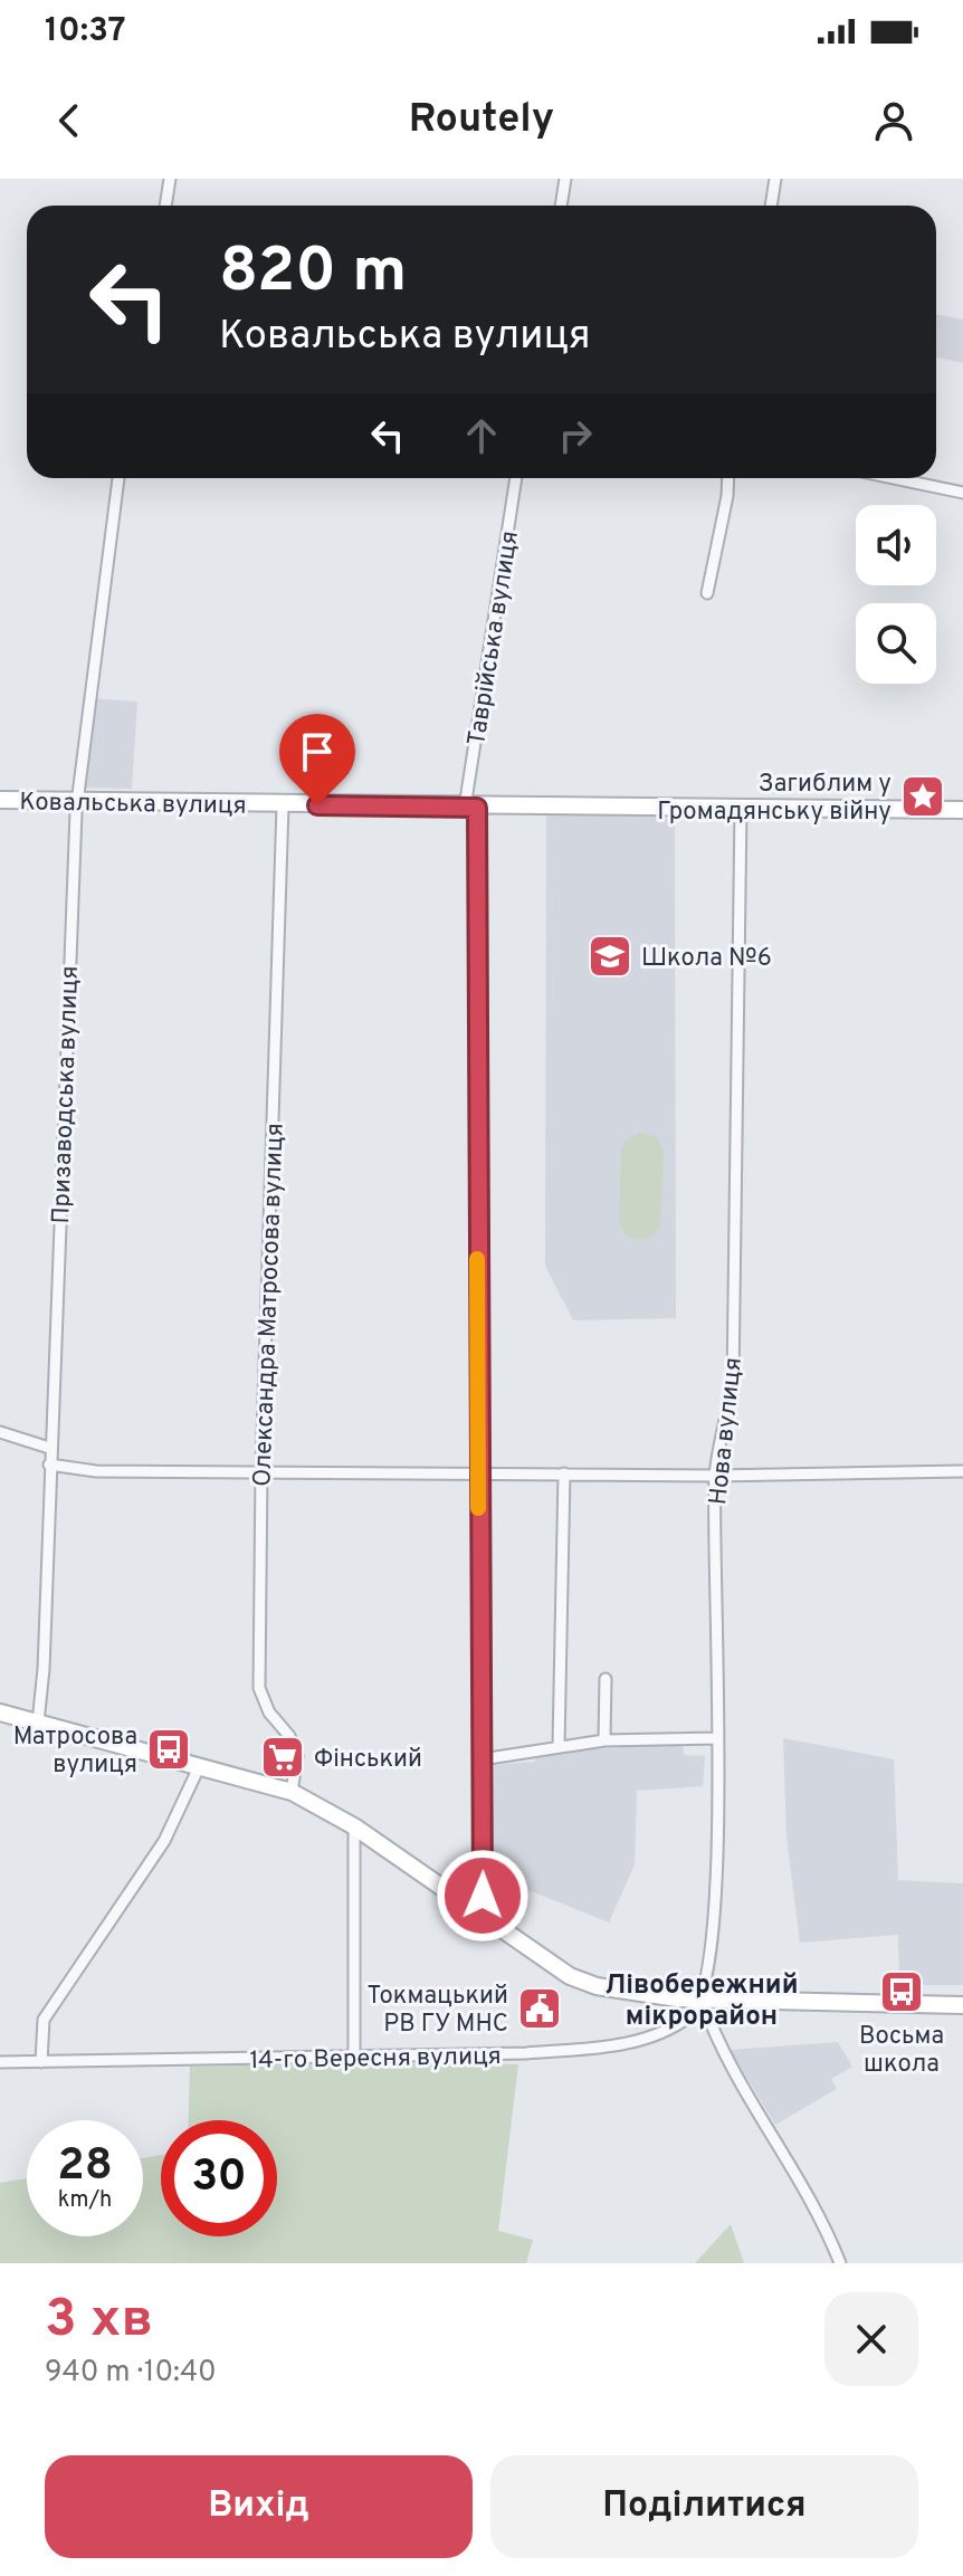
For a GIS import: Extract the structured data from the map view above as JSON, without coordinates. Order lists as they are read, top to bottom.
{
  "streets": {
    "main road": ["Ковальська вулиця"],
    "street": [
      "Таврійська вулиця",
      "Призаводська вулиця",
      "Олександра Матросова вулиця",
      "Нова вулиця",
      "14-го Вересня вулиця"
    ]
  },
  "crossings": [
    ["Таврійська вулиця", "Ковальська вулиця"],
    ["Ковальська вулиця", "Призаводська вулиця"],
    ["Ковальська вулиця", "Олександра Матросова вулиця"],
    ["Ковальська вулиця", "Нова вулиця"],
    ["Нова вулиця", "14-го Вересня вулиця"]
  ],
  "districts": ["Лівобережний мікрорайон"],
  "places": {
    "place": ["Загиблим у Громадянську війну"],
    "school or university": ["Школа №6"],
    "bus stop": ["Матросова вулиця", "Восьма школа"],
    "supermarket": ["Фінський"],
    "public building": ["Токмацький РВ ГУ МНС"]
  },
  "page": {
    "status": "10:37",
    "header": "Routely",
    "turn": ["820 m", "Ковальська вулиця"],
    "speed": "28 km/h",
    "limit": "30",
    "heading": ["3 хв", "940 m · 10:40"],
    "buttons": ["Вихід", "Поділитися"]
  }
}
